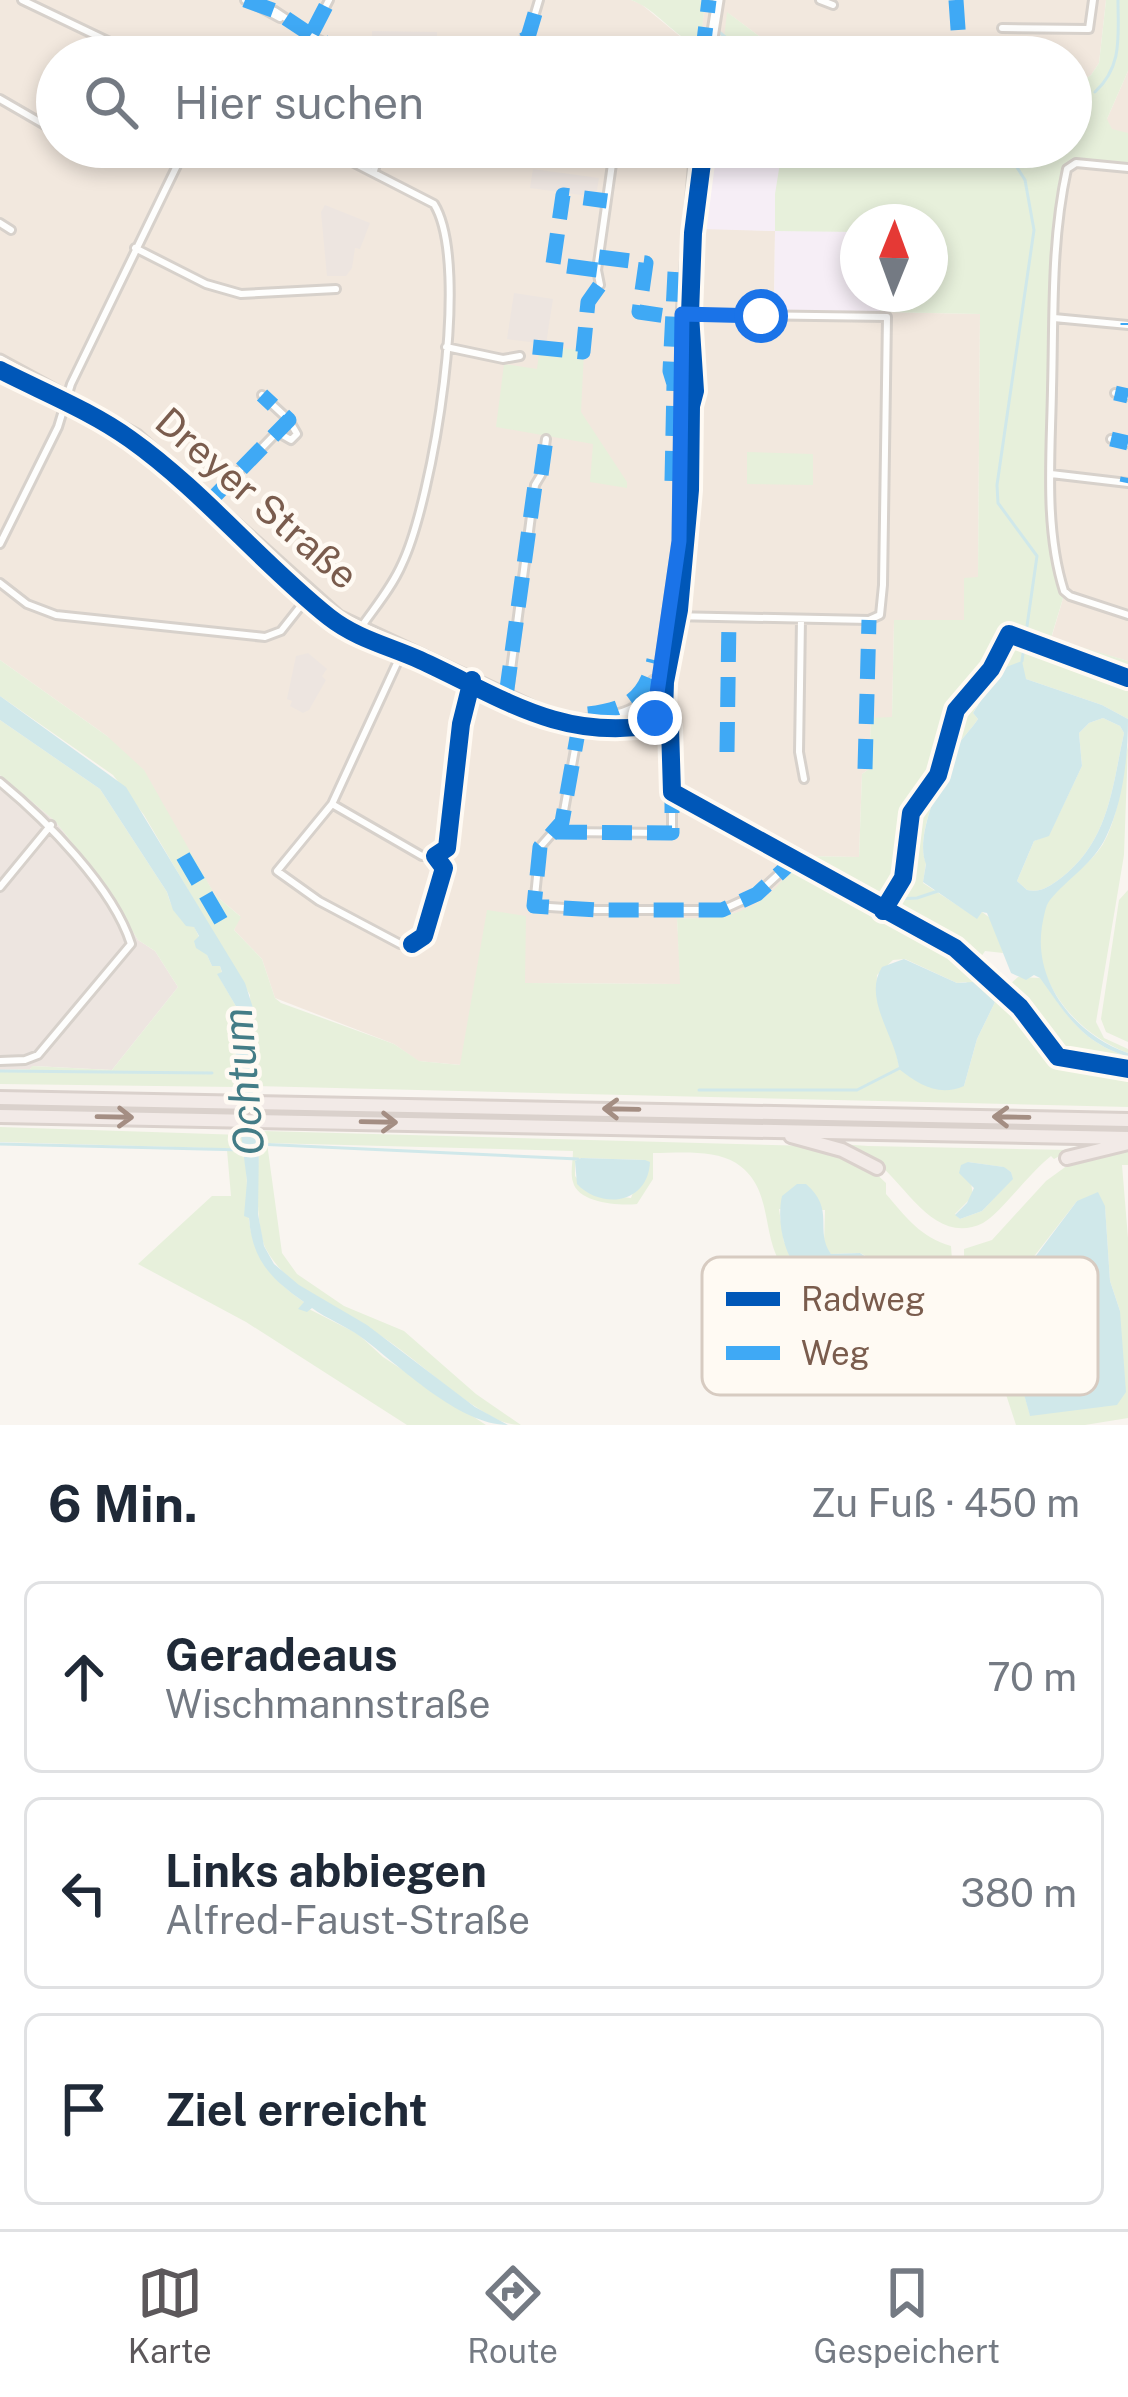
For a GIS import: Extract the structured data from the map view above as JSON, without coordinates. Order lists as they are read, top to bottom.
{
  "streets": {
    "street": ["Dreyer Straße"]
  },
  "water": ["Ochtum"],
  "legend": ["Radweg", "Weg"],
  "north": "top",
  "page": {
    "search": "Hier suchen",
    "heading": ["6 Min.", "Zu Fuß · 450 m"],
    "list": [
      ["Geradeaus", "Wischmannstraße", "70 m"],
      ["Links abbiegen", "Alfred-Faust-Straße", "380 m"],
      "Ziel erreicht"
    ],
    "nav": ["Karte", "Route", "Gespeichert"]
  }
}
